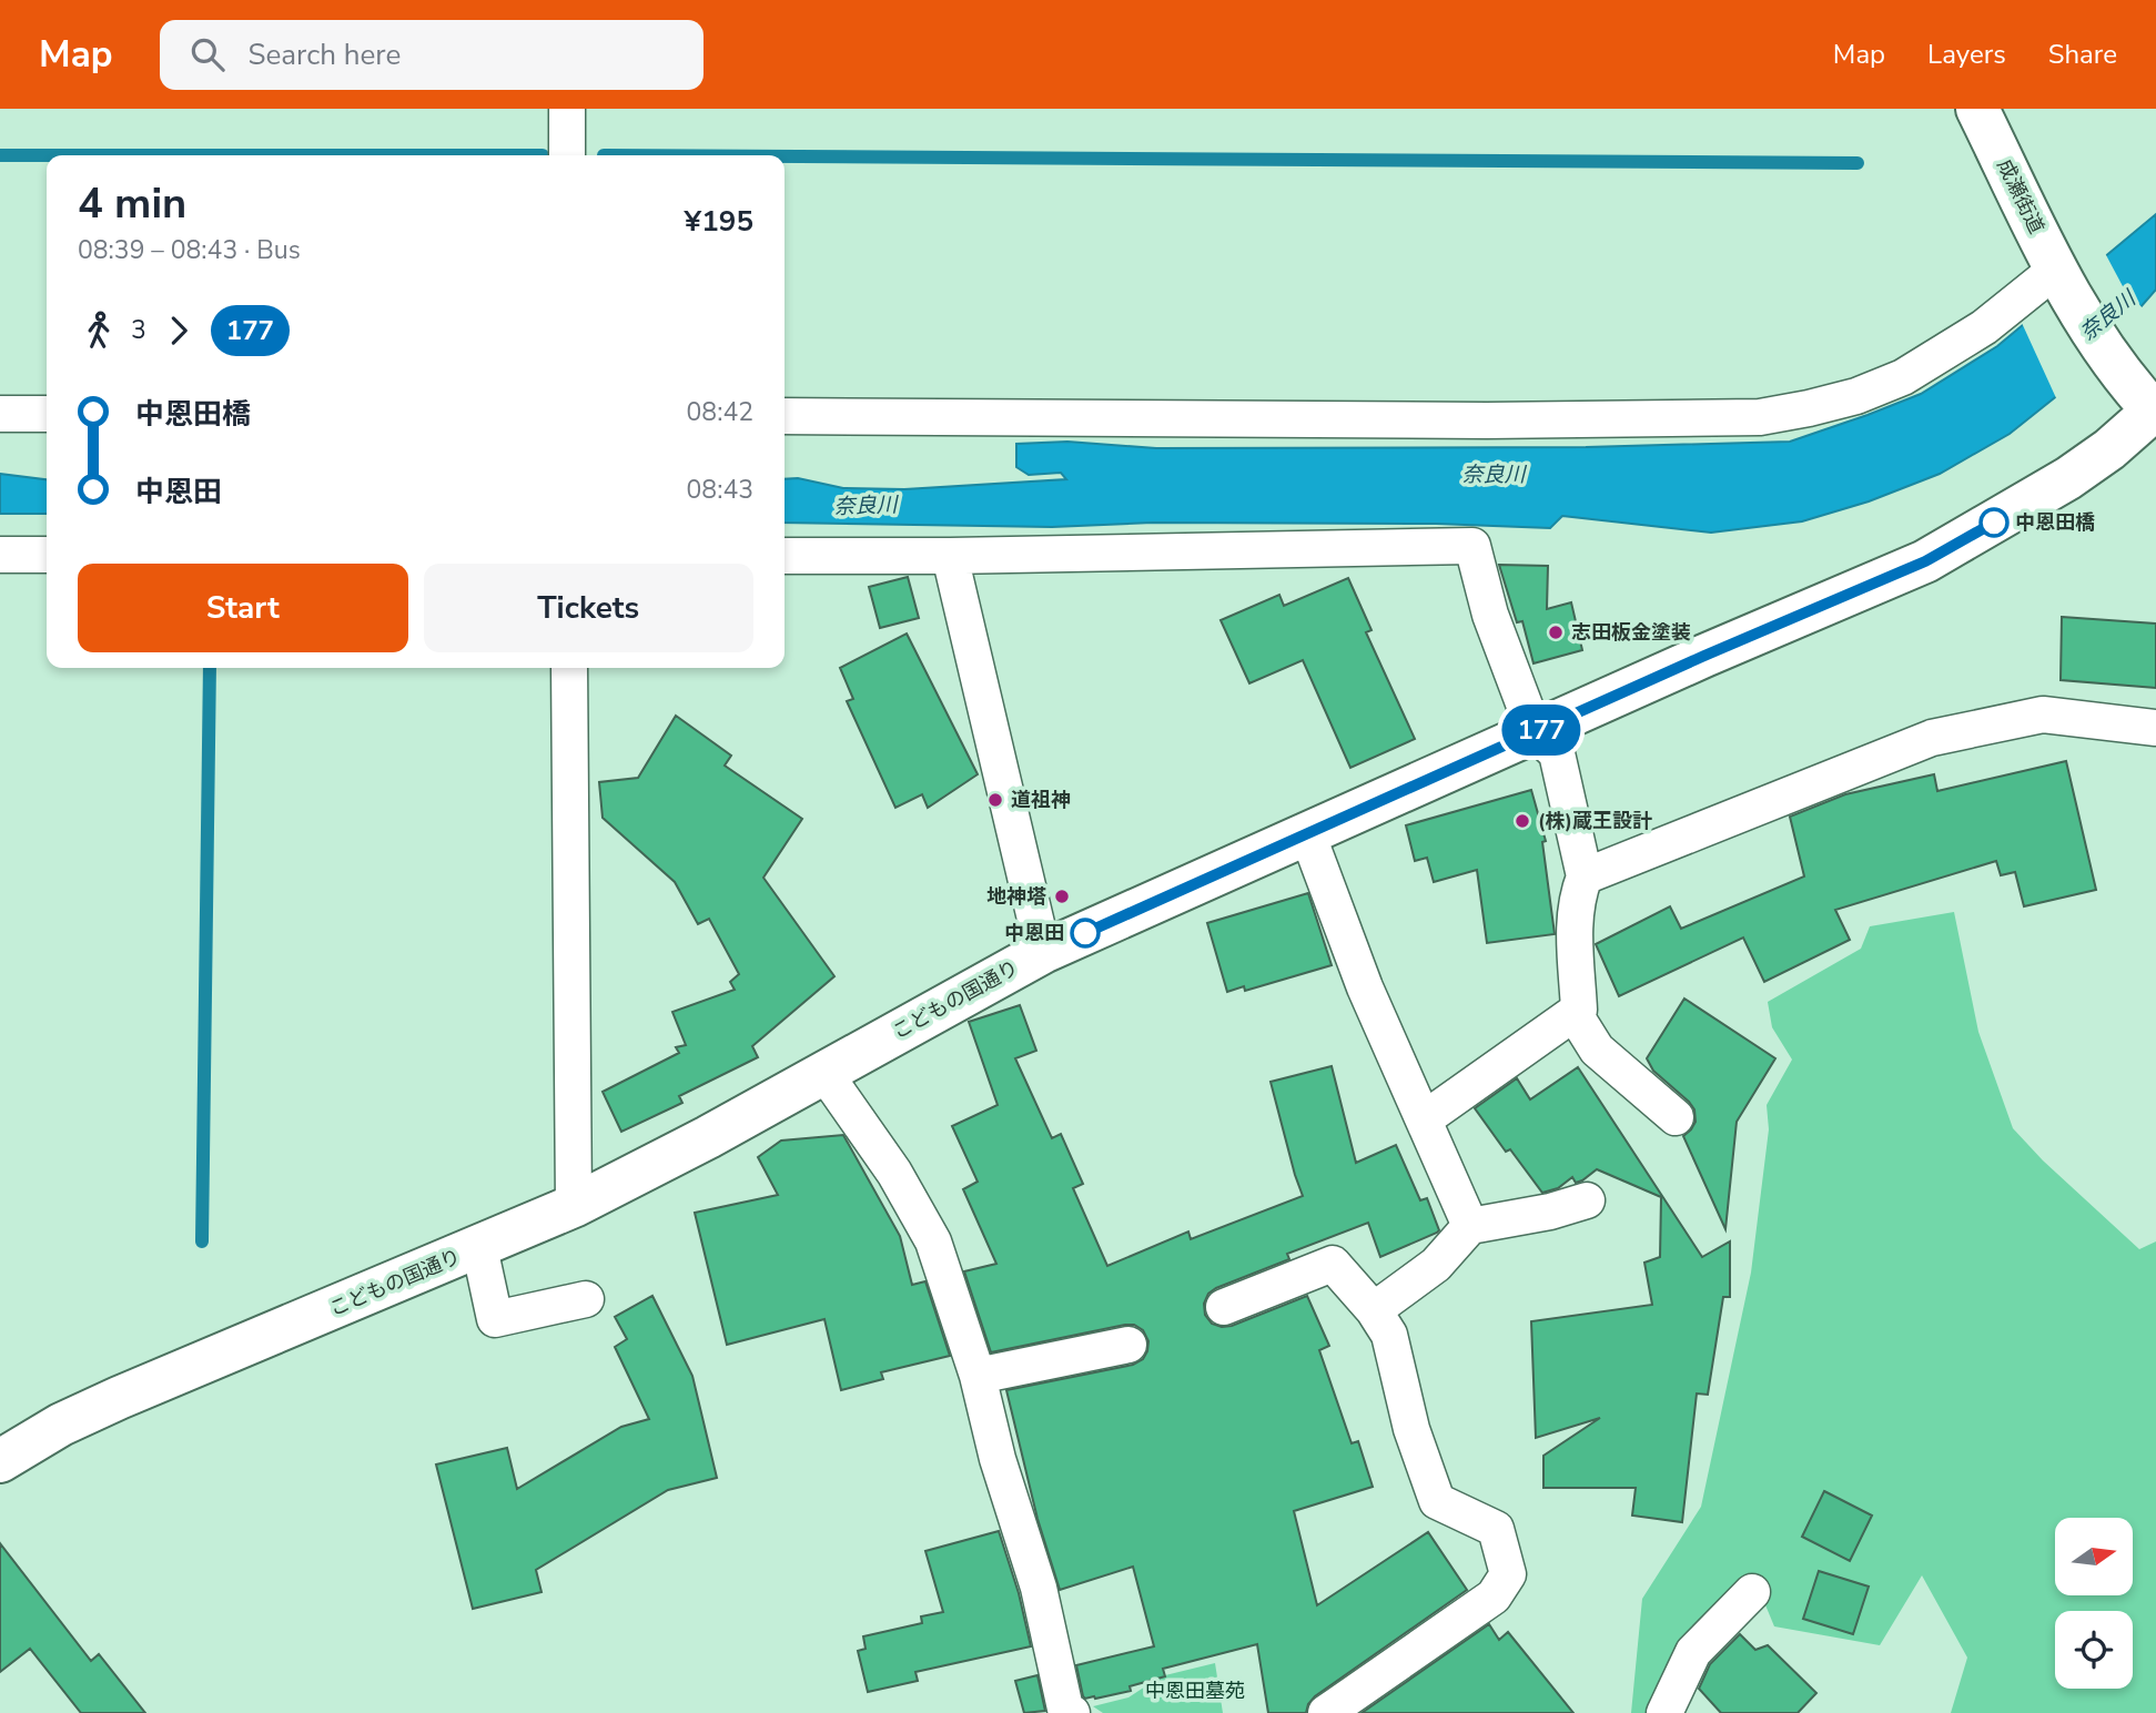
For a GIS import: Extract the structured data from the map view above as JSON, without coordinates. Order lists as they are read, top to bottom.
{
  "streets": {
    "main road": ["成瀬街道", "こどもの国通り"]
  },
  "water": ["奈良川"],
  "parks": ["中恩田墓苑"],
  "places": [
    "中恩田橋",
    "志田板金塗装",
    "道祖神",
    "(株)蔵王設計",
    "地神塔",
    "中恩田"
  ],
  "lines": ["bus line 177"],
  "north": "right",
  "page": {
    "header": "Map",
    "search": "Search here",
    "nav": ["Map", "Layers", "Share"],
    "on_map": "177",
    "heading": ["4 min", "08:39 – 08:43 · Bus", "¥195"],
    "legs": ["3", "177"],
    "list": [
      {
        "name": "中恩田橋",
        "value": "08:42"
      },
      {
        "name": "中恩田",
        "value": "08:43"
      }
    ],
    "buttons": ["Start", "Tickets"]
  }
}
